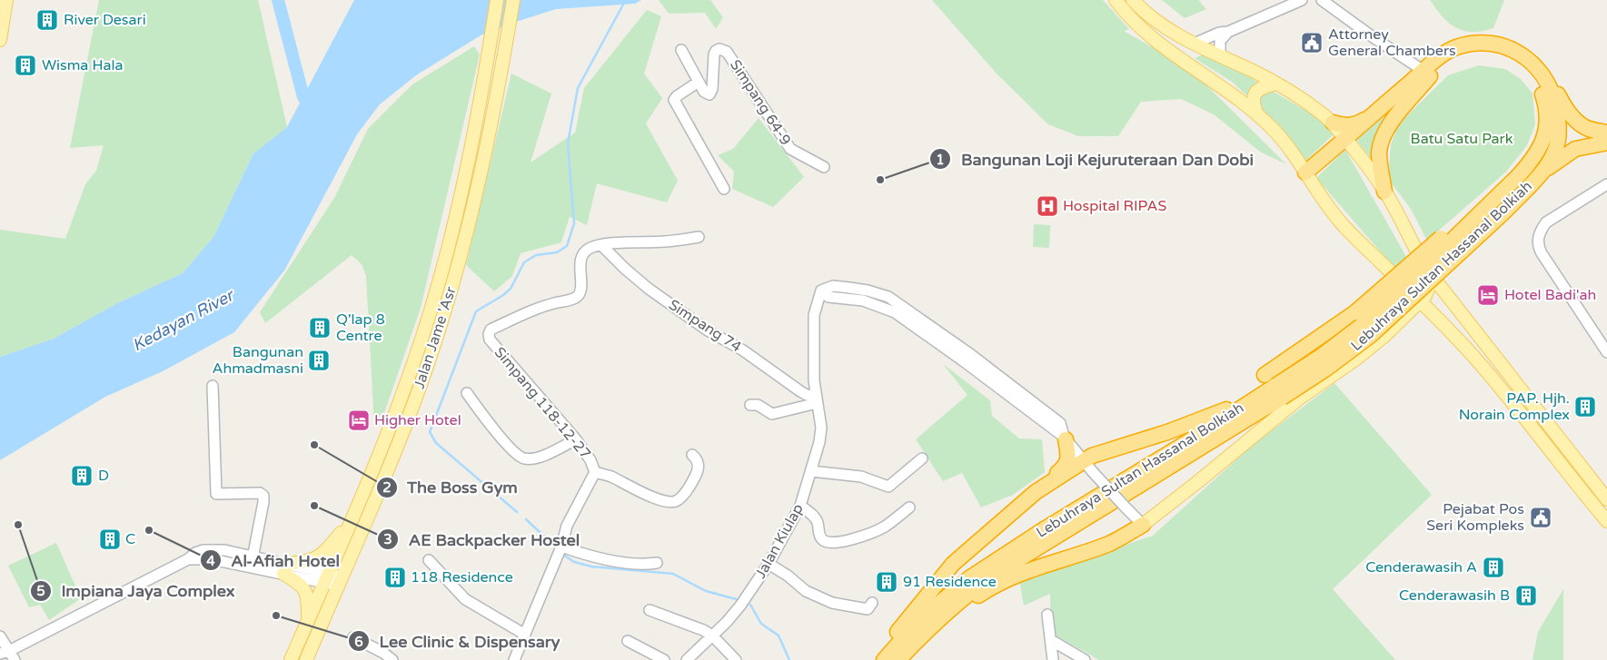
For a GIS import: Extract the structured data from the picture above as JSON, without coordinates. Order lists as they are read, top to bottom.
{
  "streets": {
    "highway": ["Lebuhraya Sultan Hassanal Bolkiah"],
    "main road": ["Jalan Jame 'Asr"],
    "street": [
      "Simpang 64-9",
      "Simpang 74",
      "Simpang 118-12-27",
      "Jalan Kiulap"
    ]
  },
  "crossings": [
    ["Simpang 74", "Simpang 118-12-27"],
    ["Simpang 74", "Jalan Kiulap"]
  ],
  "water": ["Kedayan River"],
  "parks": ["Batu Satu Park"],
  "places": {
    "building": [
      "River Desari",
      "Wisma Hala",
      "Q'lap 8 Centre",
      "Bangunan Ahmadmasni",
      "PAP. Hjh. Norain Complex",
      "D",
      "C",
      "Cenderawasih A",
      "118 Residence",
      "91 Residence",
      "Cenderawasih B"
    ],
    "public building": ["Attorney General Chambers", "Pejabat Pos Seri Kompleks"],
    "other": [
      "Bangunan Loji Kejuruteraan Dan Dobi",
      "The Boss Gym",
      "AE Backpacker Hostel",
      "Impiana Jaya Complex",
      "Al-Afiah Hotel",
      "Lee Clinic & Dispensary"
    ],
    "hospital": ["Hospital RIPAS"],
    "hotel": ["Hotel Badi'ah", "Higher Hotel"]
  }
}
